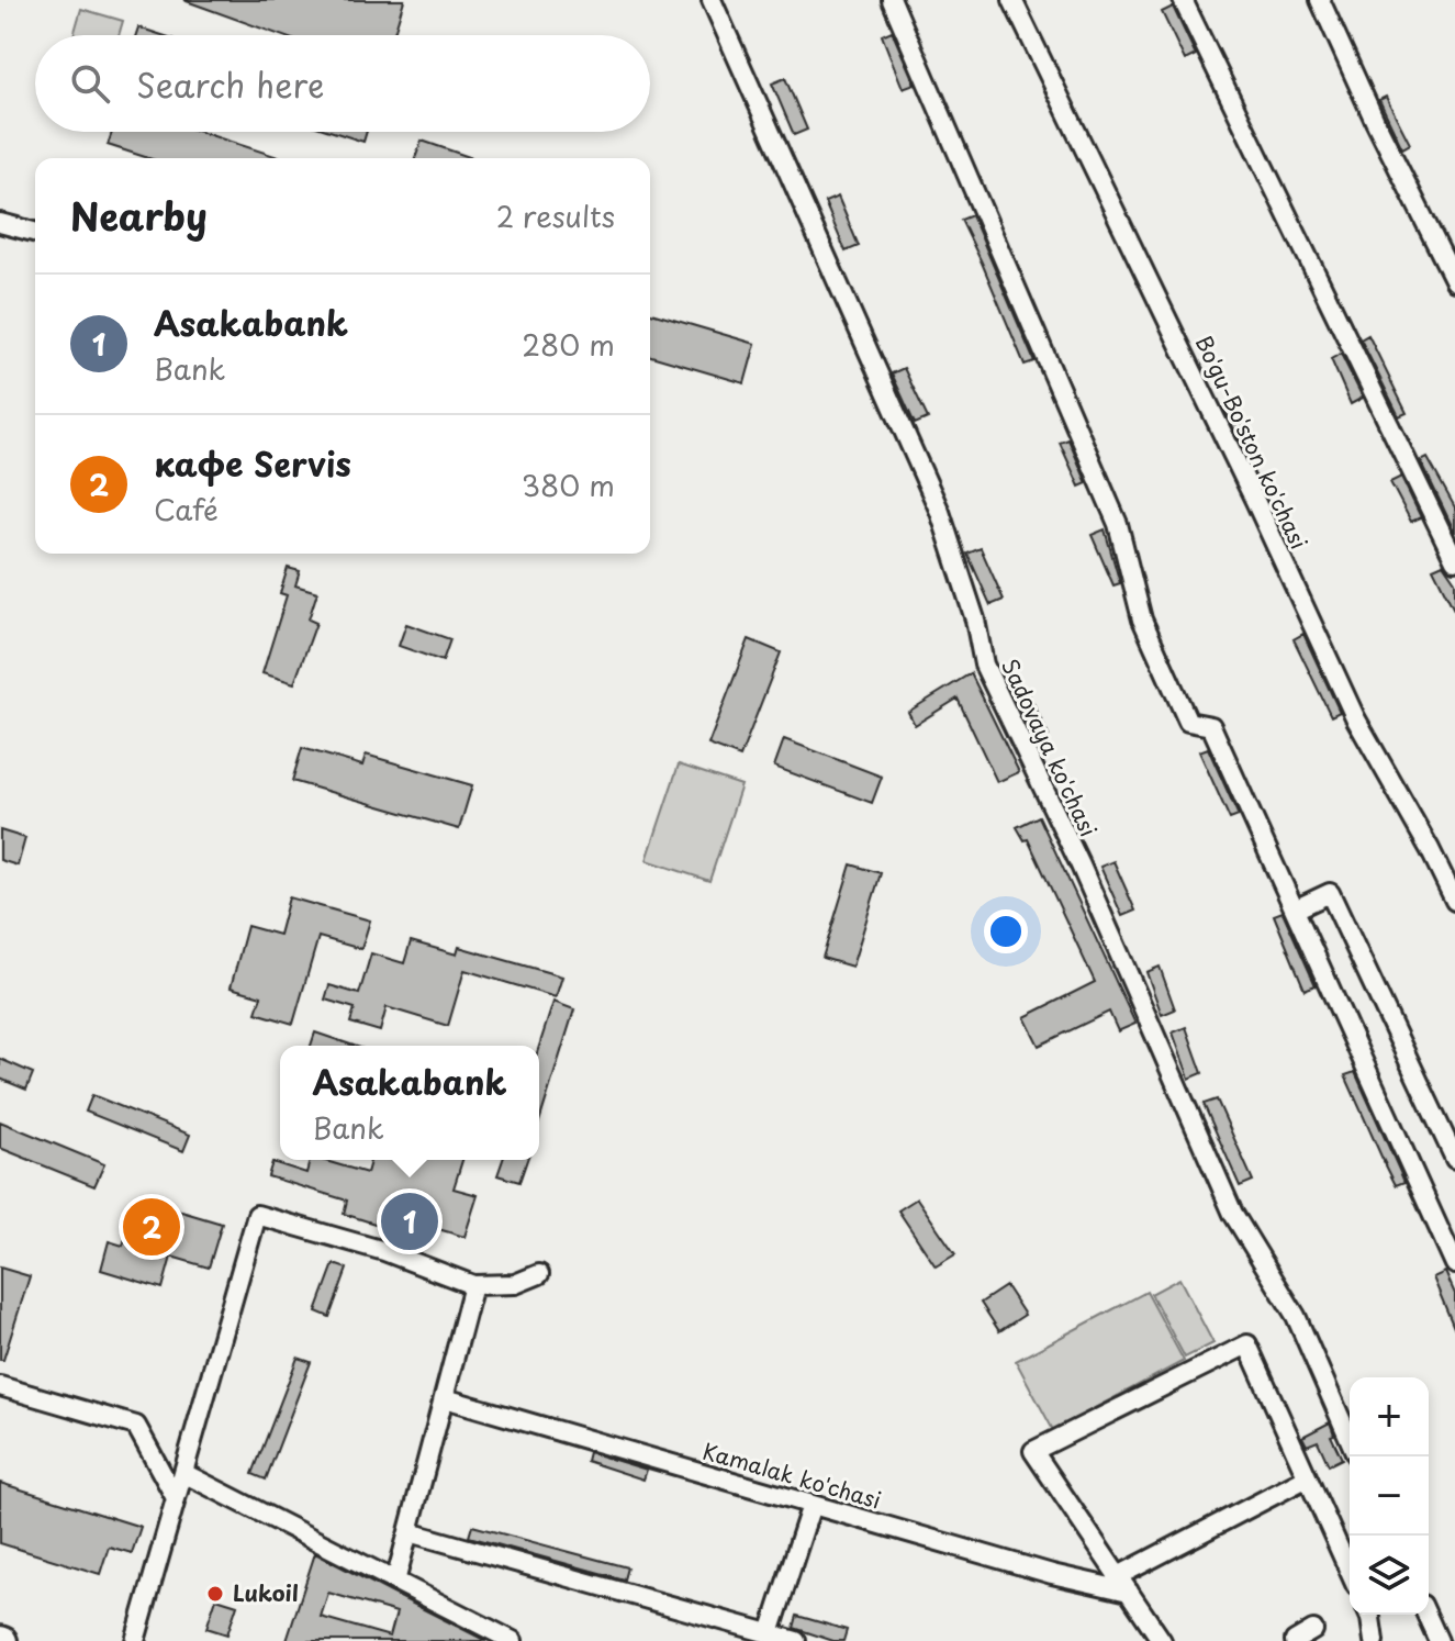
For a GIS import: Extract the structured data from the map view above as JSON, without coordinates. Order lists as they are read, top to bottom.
{
  "streets": {
    "street": ["Bo'gu-Bo'ston ko'chasi", "Sadovaya ko'chasi", "Kamalak ko'chasi"]
  },
  "places": ["Lukoil"],
  "page": {
    "search": "Search here",
    "heading": ["Nearby", "2 results"],
    "list": [
      {
        "mark": "1",
        "name": "Asakabank",
        "note": "Bank",
        "value": "280 m"
      },
      {
        "mark": "2",
        "name": "кафе Servis",
        "note": "Café",
        "value": "380 m"
      }
    ],
    "popup": ["Asakabank", "Bank"],
    "pins": ["1", "2"],
    "map_buttons": ["+", "−"]
  }
}
